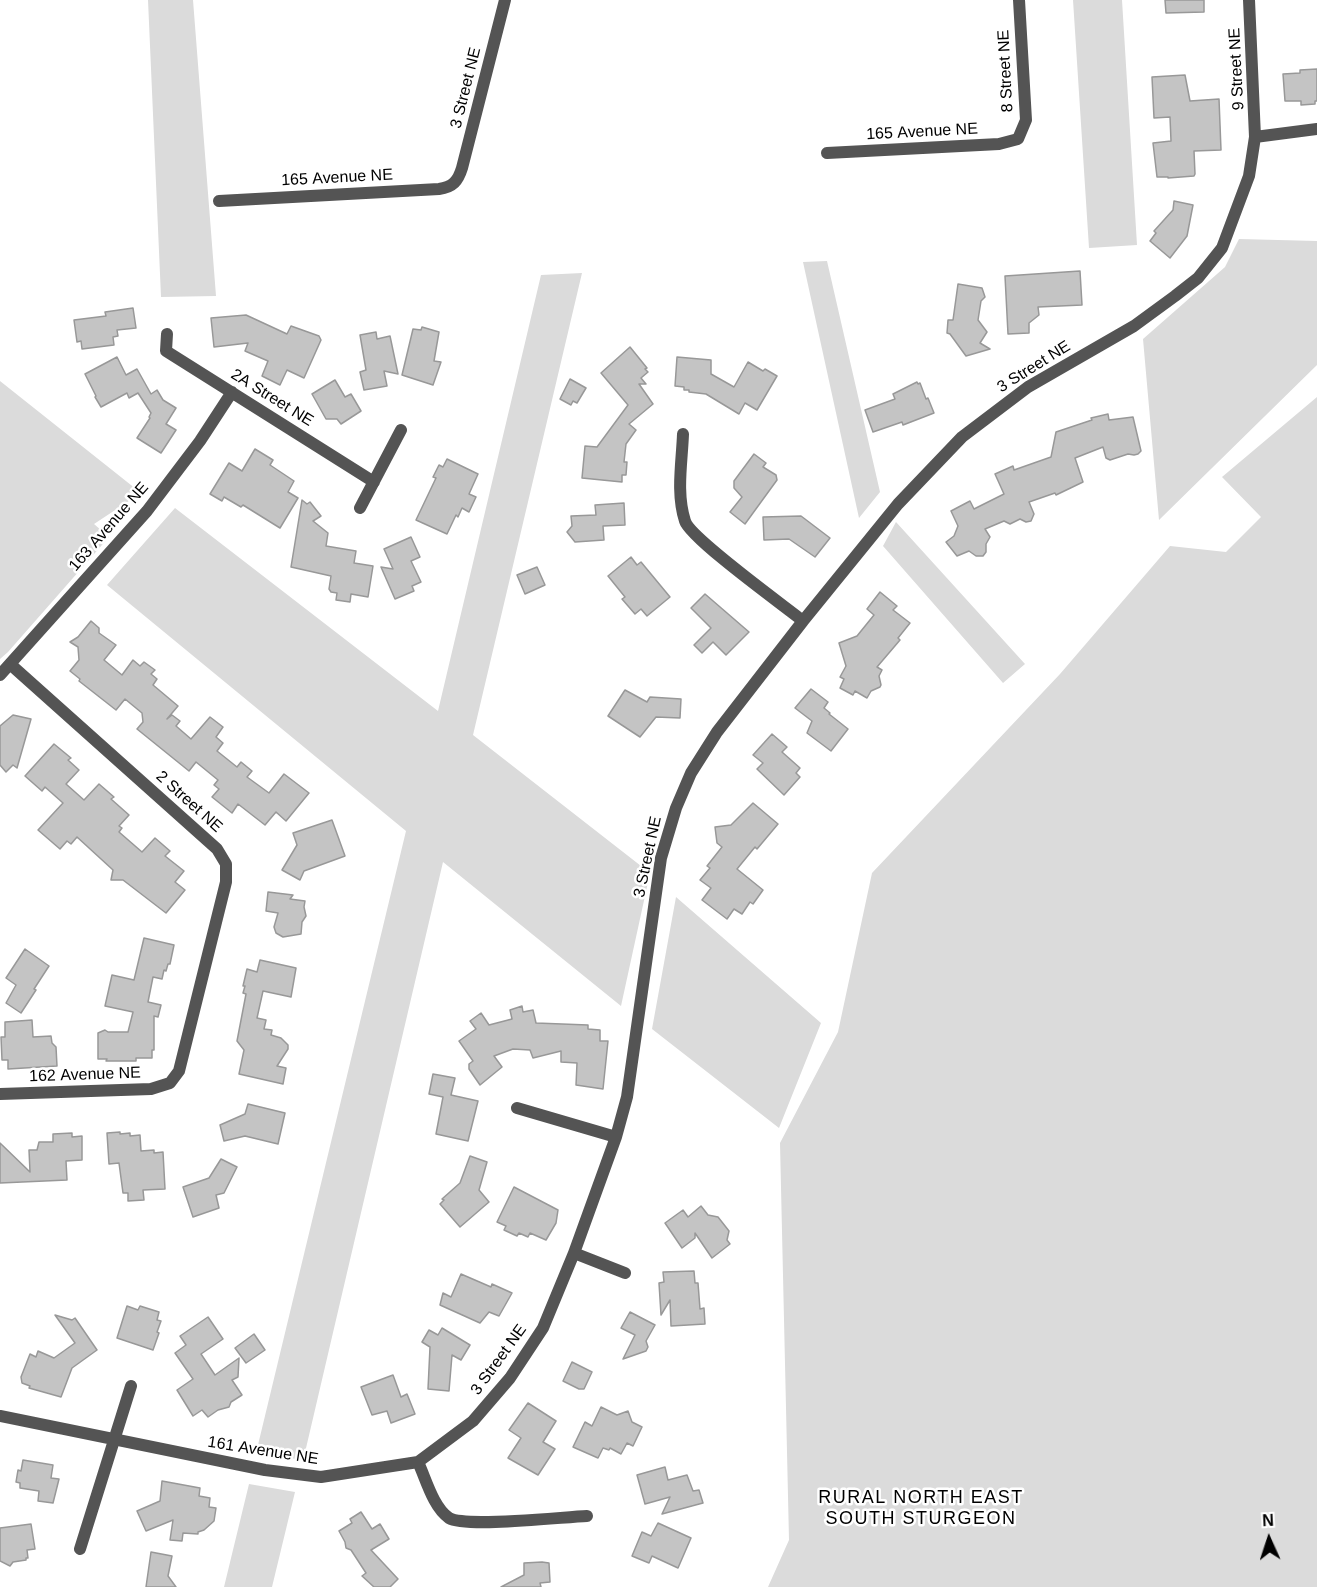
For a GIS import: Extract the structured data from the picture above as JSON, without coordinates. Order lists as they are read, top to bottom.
{
  "streets": {
    "street": [
      "9 Street NE",
      "8 Street NE",
      "3 Street NE",
      "165 Avenue NE",
      "2A Street NE",
      "163 Avenue NE",
      "2 Street NE",
      "162 Avenue NE",
      "161 Avenue NE"
    ]
  },
  "crossings": [
    ["9 Street NE", "3 Street NE"],
    ["8 Street NE", "165 Avenue NE"],
    ["3 Street NE", "165 Avenue NE"],
    ["3 Street NE", "161 Avenue NE"],
    ["2A Street NE", "163 Avenue NE"],
    ["163 Avenue NE", "2 Street NE"],
    ["2 Street NE", "162 Avenue NE"]
  ],
  "districts": ["RURAL NORTH EAST SOUTH STURGEON"],
  "north": "top"
}
